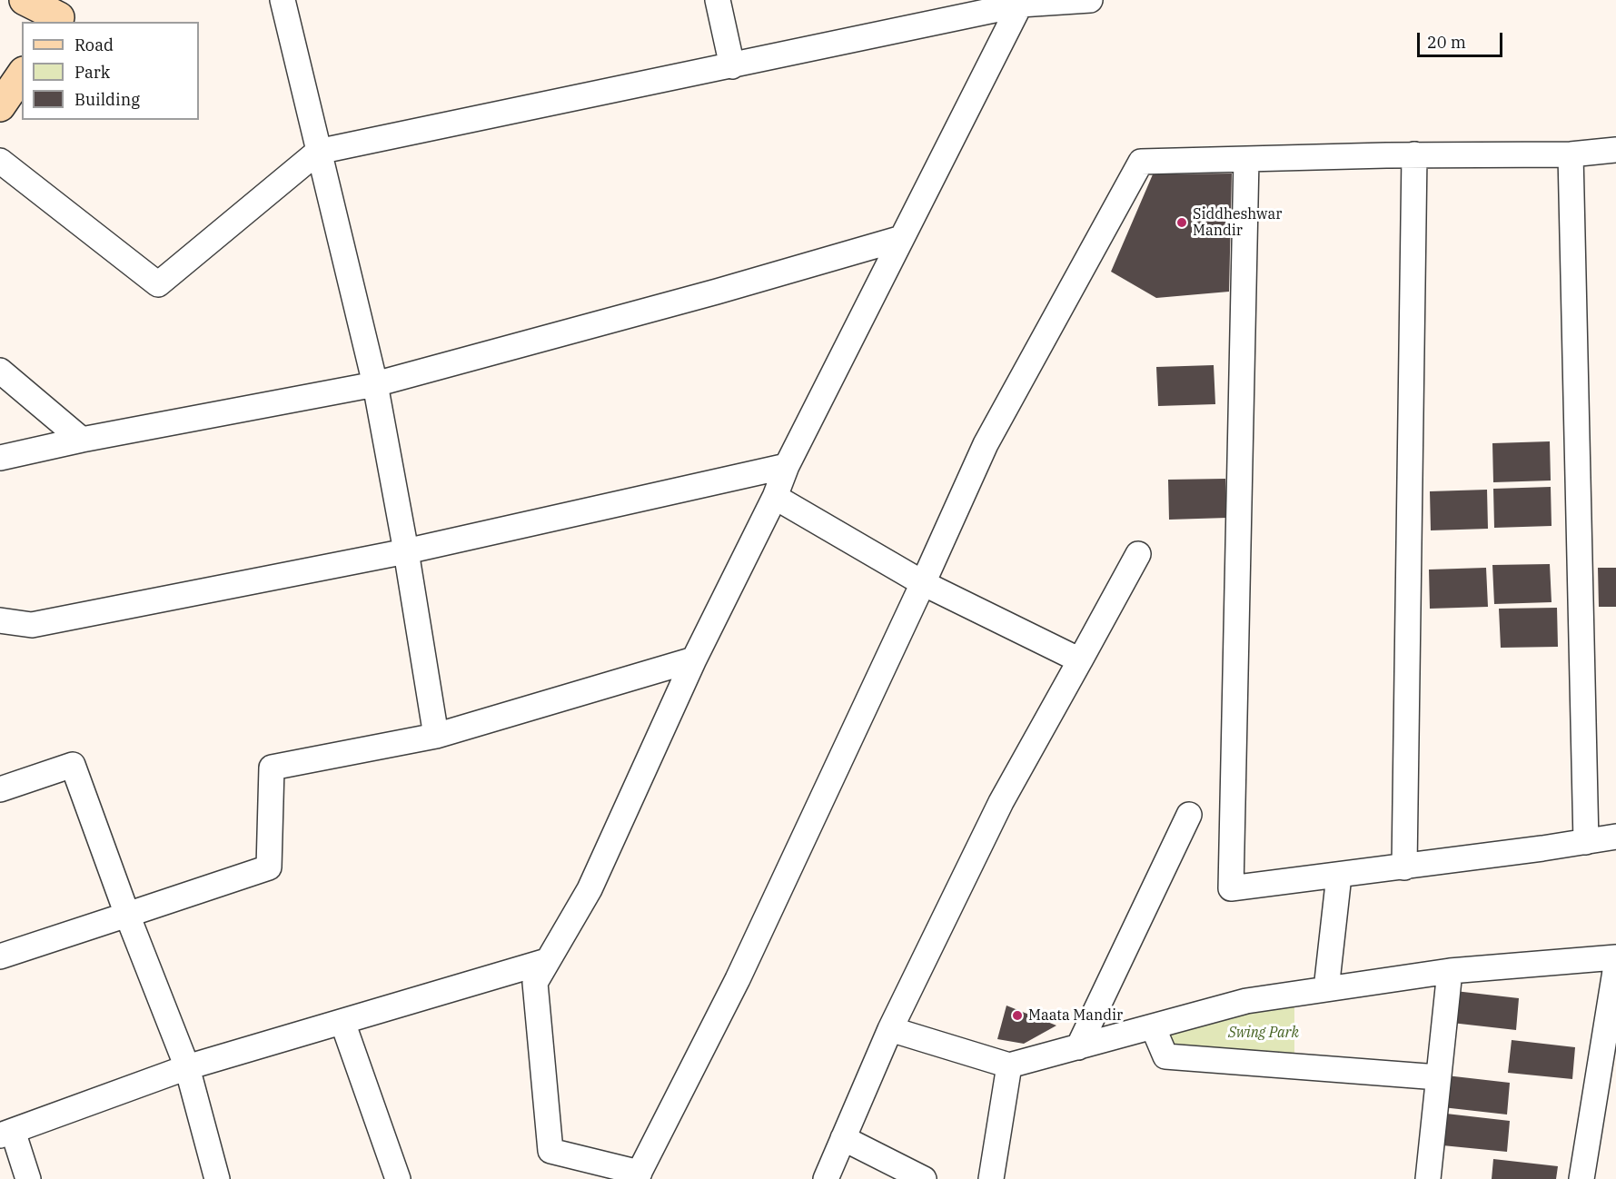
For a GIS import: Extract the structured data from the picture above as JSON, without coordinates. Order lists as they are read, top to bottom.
{
  "parks": ["Swing Park"],
  "places": ["Siddheshwar Mandir", "Maata Mandir"],
  "legend": ["Road", "Park", "Building"],
  "scale_bar": "20 m"
}
